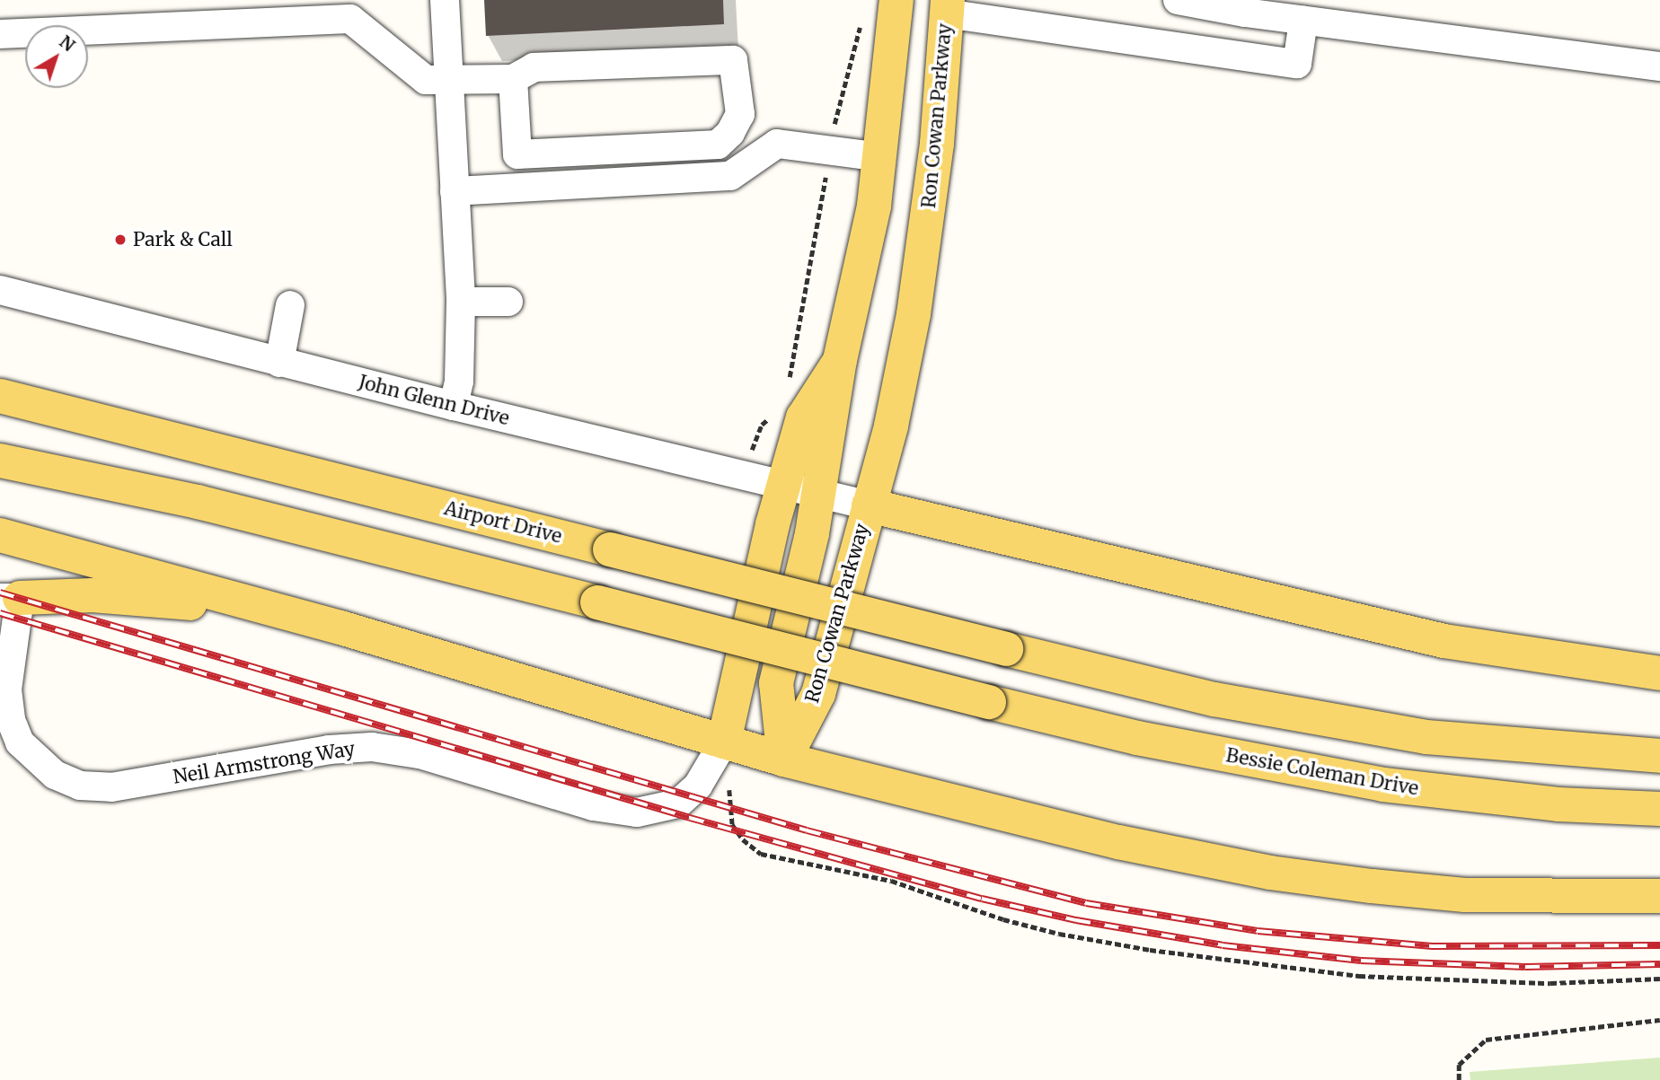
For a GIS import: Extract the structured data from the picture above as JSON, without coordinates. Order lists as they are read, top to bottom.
{
  "streets": {
    "main road": ["Ron Cowan Parkway", "Airport Drive", "Bessie Coleman Drive"],
    "street": ["John Glenn Drive", "Neil Armstrong Way"]
  },
  "crossings": [
    ["Ron Cowan Parkway", "John Glenn Drive"]
  ],
  "places": ["Park & Call"],
  "north": "top right"
}
